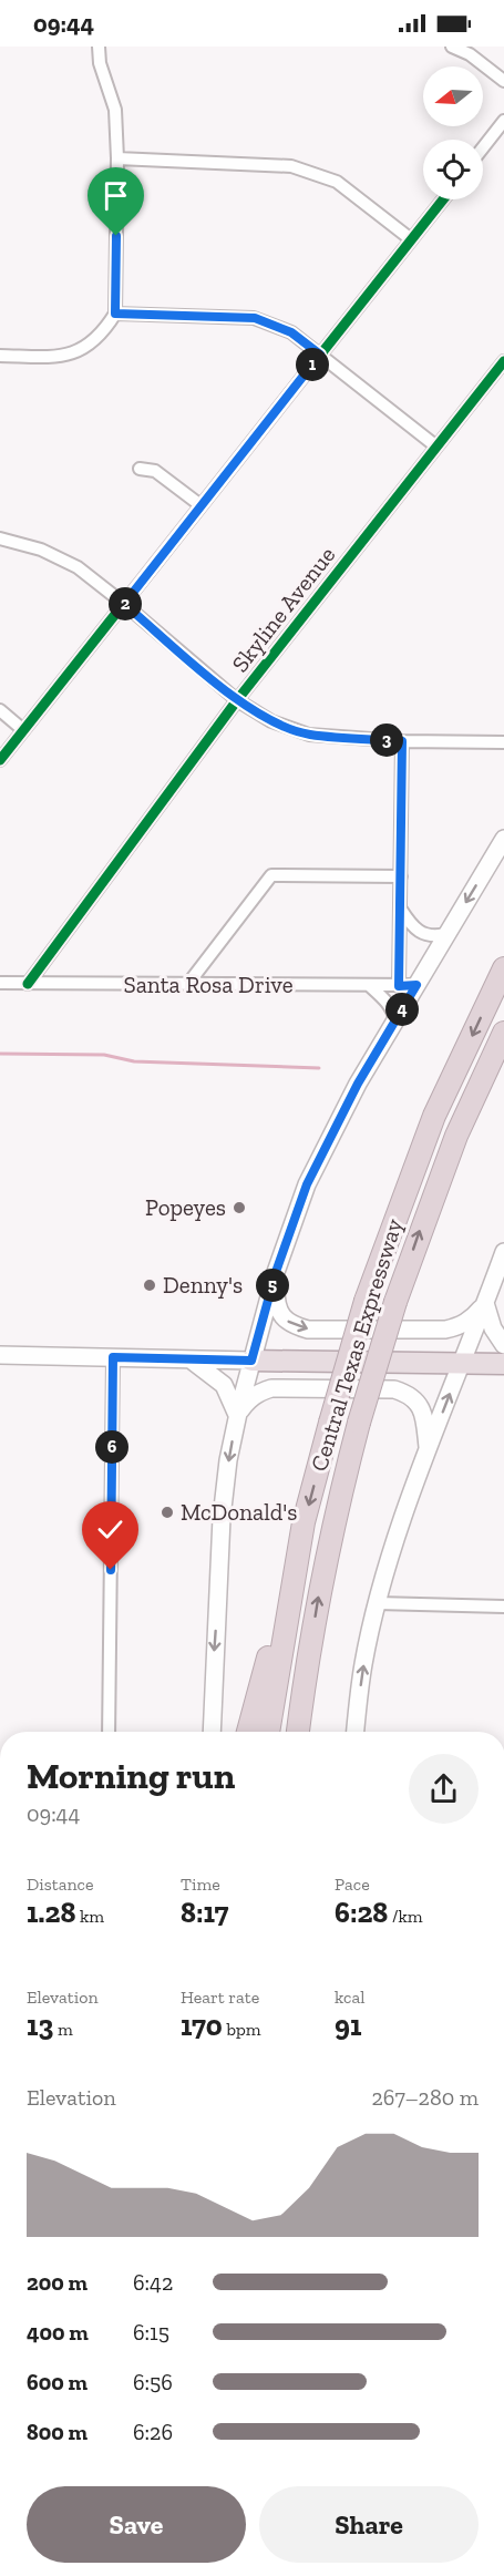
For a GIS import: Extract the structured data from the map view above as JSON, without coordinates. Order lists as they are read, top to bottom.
{
  "streets": {
    "highway": ["Central Texas Expressway"],
    "street": ["Skyline Avenue", "Santa Rosa Drive"]
  },
  "crossings": [
    ["Skyline Avenue", "Santa Rosa Drive"]
  ],
  "places": ["Popeyes", "Denny's", "McDonald's"],
  "north": "left",
  "page": {
    "status": "09:44",
    "pins": [
      "1",
      "2",
      "3",
      "4",
      "5",
      "6"
    ],
    "heading": ["Morning run", "09:44"],
    "stats": [
      ["Distance", "1.28 km"],
      ["Time", "8:17"],
      ["Pace", "6:28 /km"],
      ["Elevation", "13 m"],
      ["Heart rate", "170 bpm"],
      ["kcal", "91"]
    ],
    "chart": ["Elevation", "267–280 m"],
    "list": [
      {
        "name": "200 m",
        "note": "6:42"
      },
      {
        "name": "400 m",
        "note": "6:15"
      },
      {
        "name": "600 m",
        "note": "6:56"
      },
      {
        "name": "800 m",
        "note": "6:26"
      }
    ],
    "buttons": ["Save", "Share"]
  }
}
